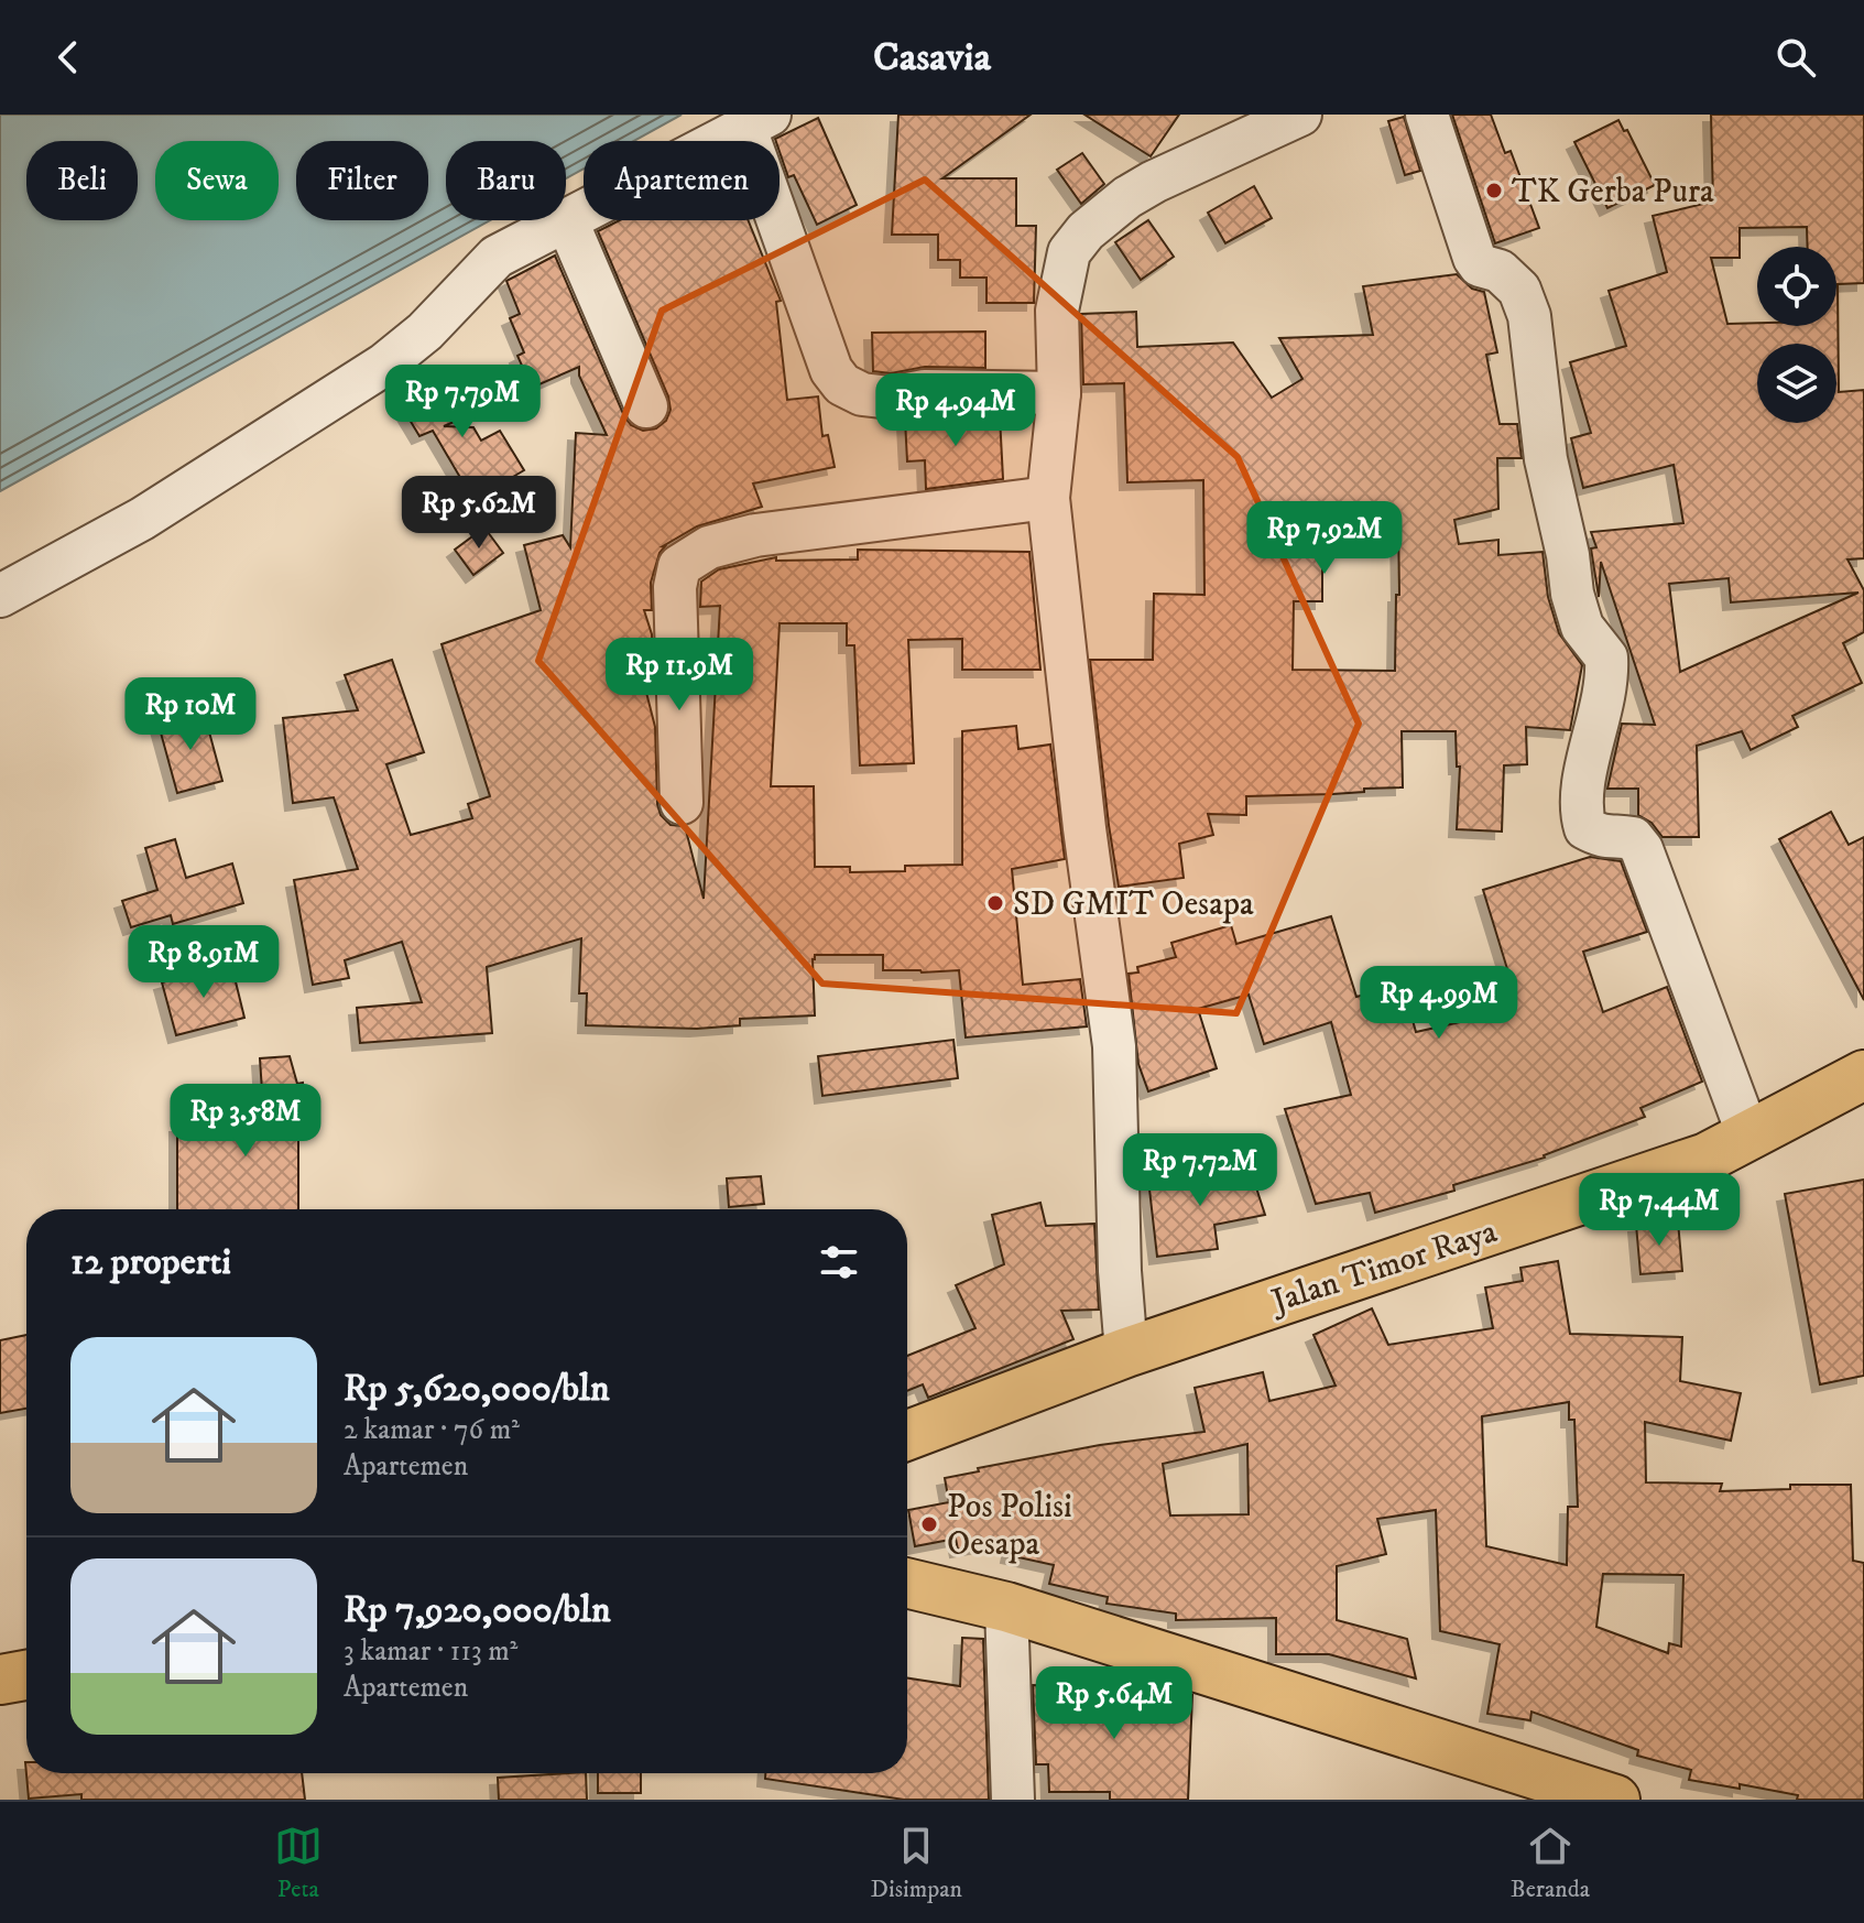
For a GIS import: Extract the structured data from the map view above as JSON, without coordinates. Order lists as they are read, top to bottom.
{
  "streets": {
    "main road": ["Jalan Timor Raya"]
  },
  "places": ["TK Gerba Pura", "SD GMIT Oesapa", "Pos Polisi Oesapa"],
  "page": {
    "header": "Casavia",
    "chip": [
      "Beli",
      "Sewa",
      "Filter",
      "Baru",
      "Apartemen"
    ],
    "price": [
      "Rp 7.79M",
      "Rp 4.94M",
      "Rp 5.62M",
      "Rp 7.92M",
      "Rp 11.9M",
      "Rp 10M",
      "Rp 8.91M",
      "Rp 4.99M",
      "Rp 3.58M",
      "Rp 7.72M",
      "Rp 7.44M",
      "Rp 5.64M"
    ],
    "heading": "12 properti",
    "list": [
      {
        "name": "Rp 5,620,000/bln",
        "note": "2 kamar · 76 m² · Apartemen"
      },
      {
        "name": "Rp 7,920,000/bln",
        "note": "3 kamar · 113 m² · Apartemen"
      }
    ],
    "tabs": ["Peta", "Disimpan", "Beranda"]
  }
}
